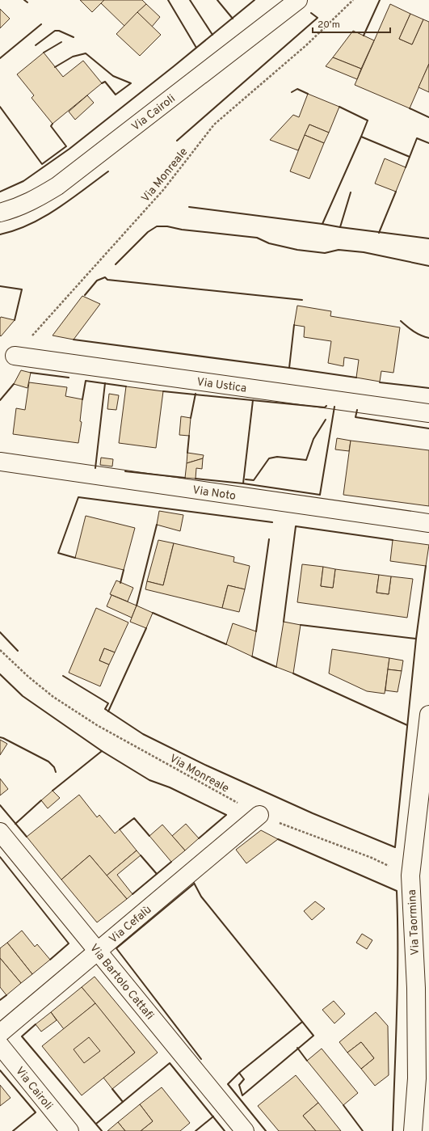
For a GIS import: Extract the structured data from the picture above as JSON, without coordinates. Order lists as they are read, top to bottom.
{
  "streets": {
    "street": [
      "Via Cairoli",
      "Via Ustica",
      "Via Noto",
      "Via Taormina",
      "Via Cefalù",
      "Via Bartolo Cattafi"
    ],
    "path": ["Via Monreale"]
  },
  "crossings": [
    ["Via Monreale", "Via Ustica"],
    ["Via Monreale", "Via Taormina"],
    ["Via Monreale", "Via Cefalù"],
    ["Via Cefalù", "Via Bartolo Cattafi"]
  ],
  "scale_bar": "20 m"
}
